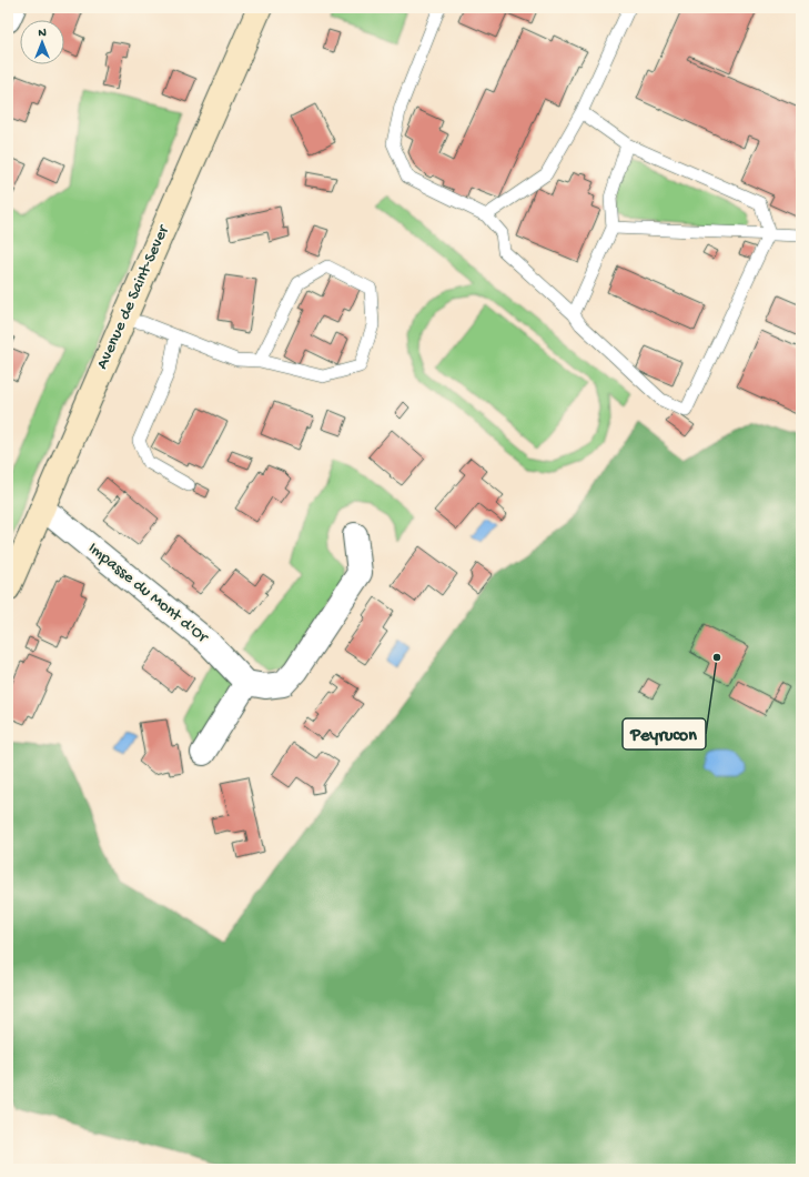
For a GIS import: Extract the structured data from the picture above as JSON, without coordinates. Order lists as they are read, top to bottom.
{
  "streets": {
    "main road": ["Avenue de Saint-Sever"],
    "street": ["Impasse du Mont d'Or"]
  },
  "crossings": [
    ["Avenue de Saint-Sever", "Impasse du Mont d'Or"]
  ],
  "places": ["Peyrucon"],
  "north": "top"
}
